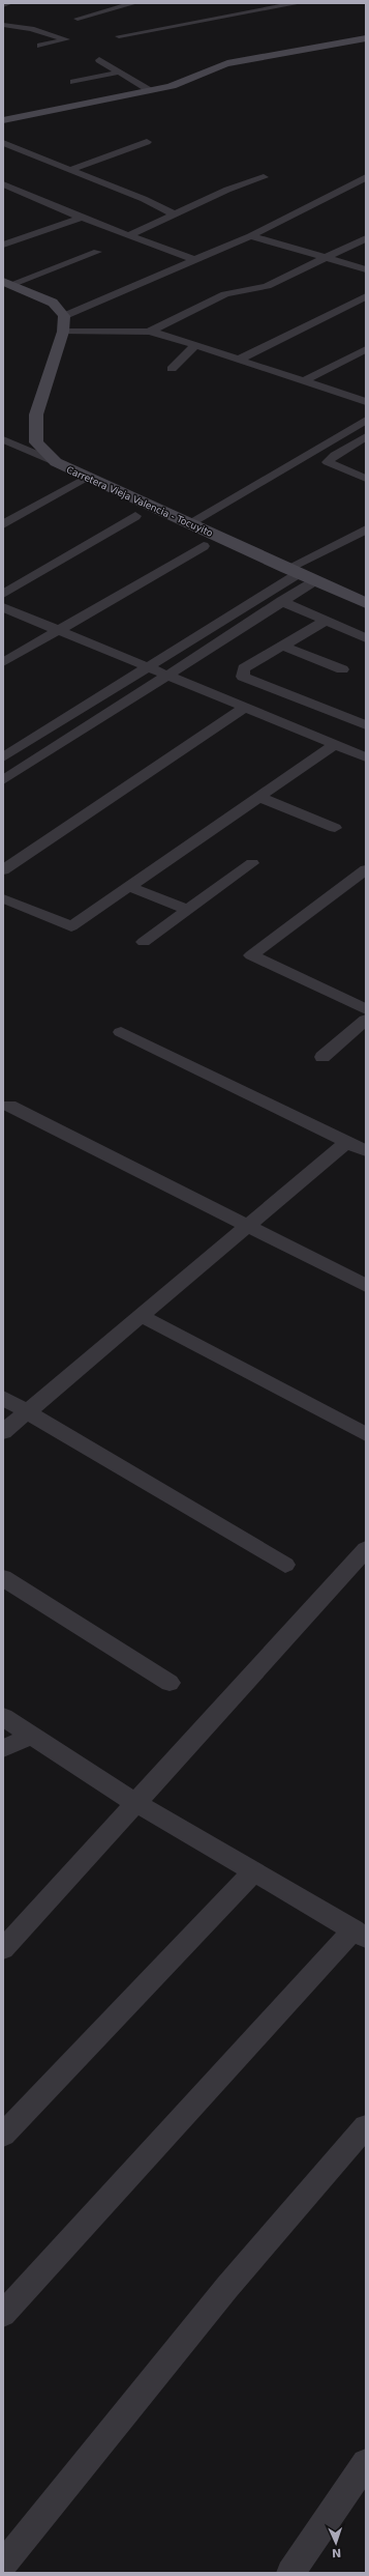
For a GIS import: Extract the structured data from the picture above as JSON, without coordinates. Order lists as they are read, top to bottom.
{
  "streets": {
    "street": ["Carretera Vieja Valencia - Tocuyito"]
  },
  "north": "bottom"
}
